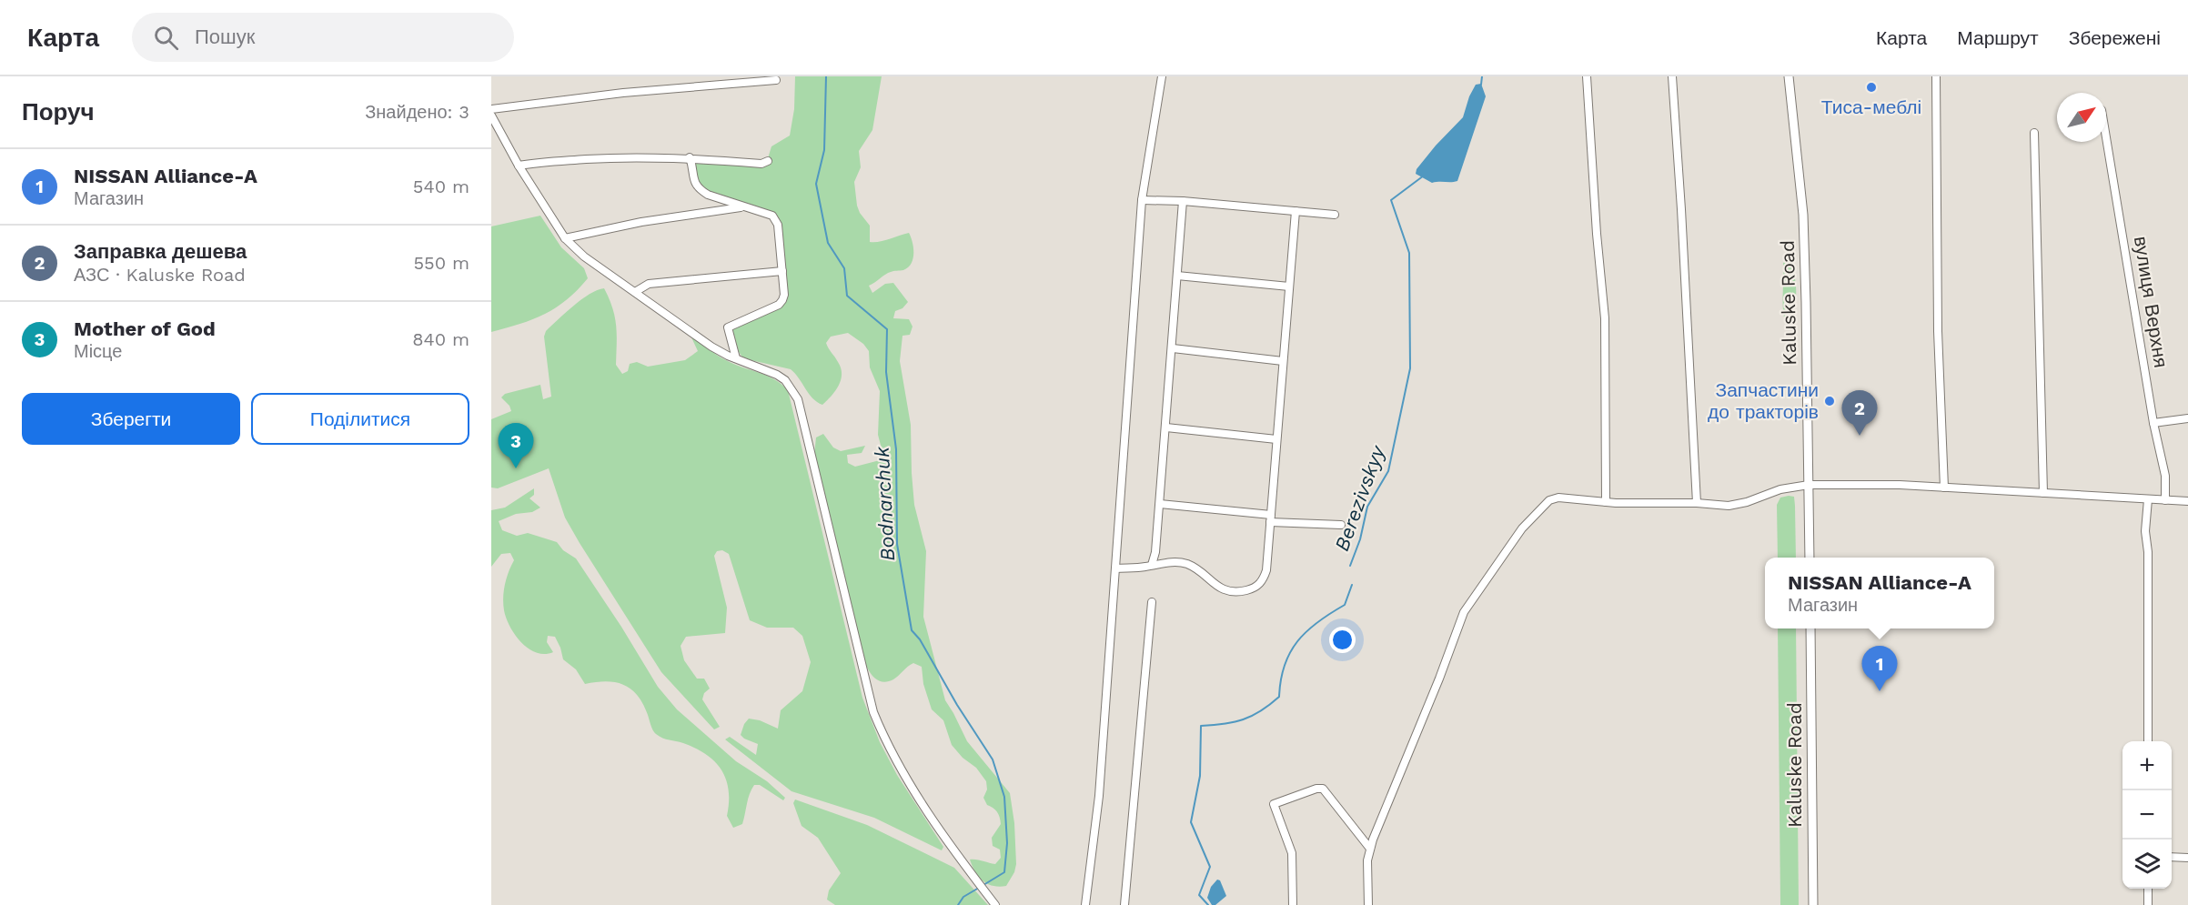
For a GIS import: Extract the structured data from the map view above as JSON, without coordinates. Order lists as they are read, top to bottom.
{
  "streets": {
    "main road": ["Kaluske Road"],
    "street": ["вулиця Верхня"]
  },
  "water": ["Berezivskyy", "Bodnarchuk"],
  "places": ["Тиса-меблі", "Запчастини до тракторів"],
  "north": "top right",
  "page": {
    "header": "Карта",
    "search": "Пошук",
    "nav": ["Карта", "Маршрут", "Збережені"],
    "heading": ["Поруч", "Знайдено: 3"],
    "list": [
      {
        "mark": "1",
        "name": "NISSAN Alliance-A",
        "note": "Магазин",
        "value": "540 m"
      },
      {
        "mark": "2",
        "name": "Заправка дешева",
        "note": "АЗС · Kaluske Road",
        "value": "550 m"
      },
      {
        "mark": "3",
        "name": "Mother of God",
        "note": "Місце",
        "value": "840 m"
      }
    ],
    "buttons": ["Зберегти", "Поділитися"],
    "pins": ["2", "3", "1"],
    "popup": ["NISSAN Alliance-A", "Магазин"],
    "map_buttons": ["+", "−"]
  }
}
